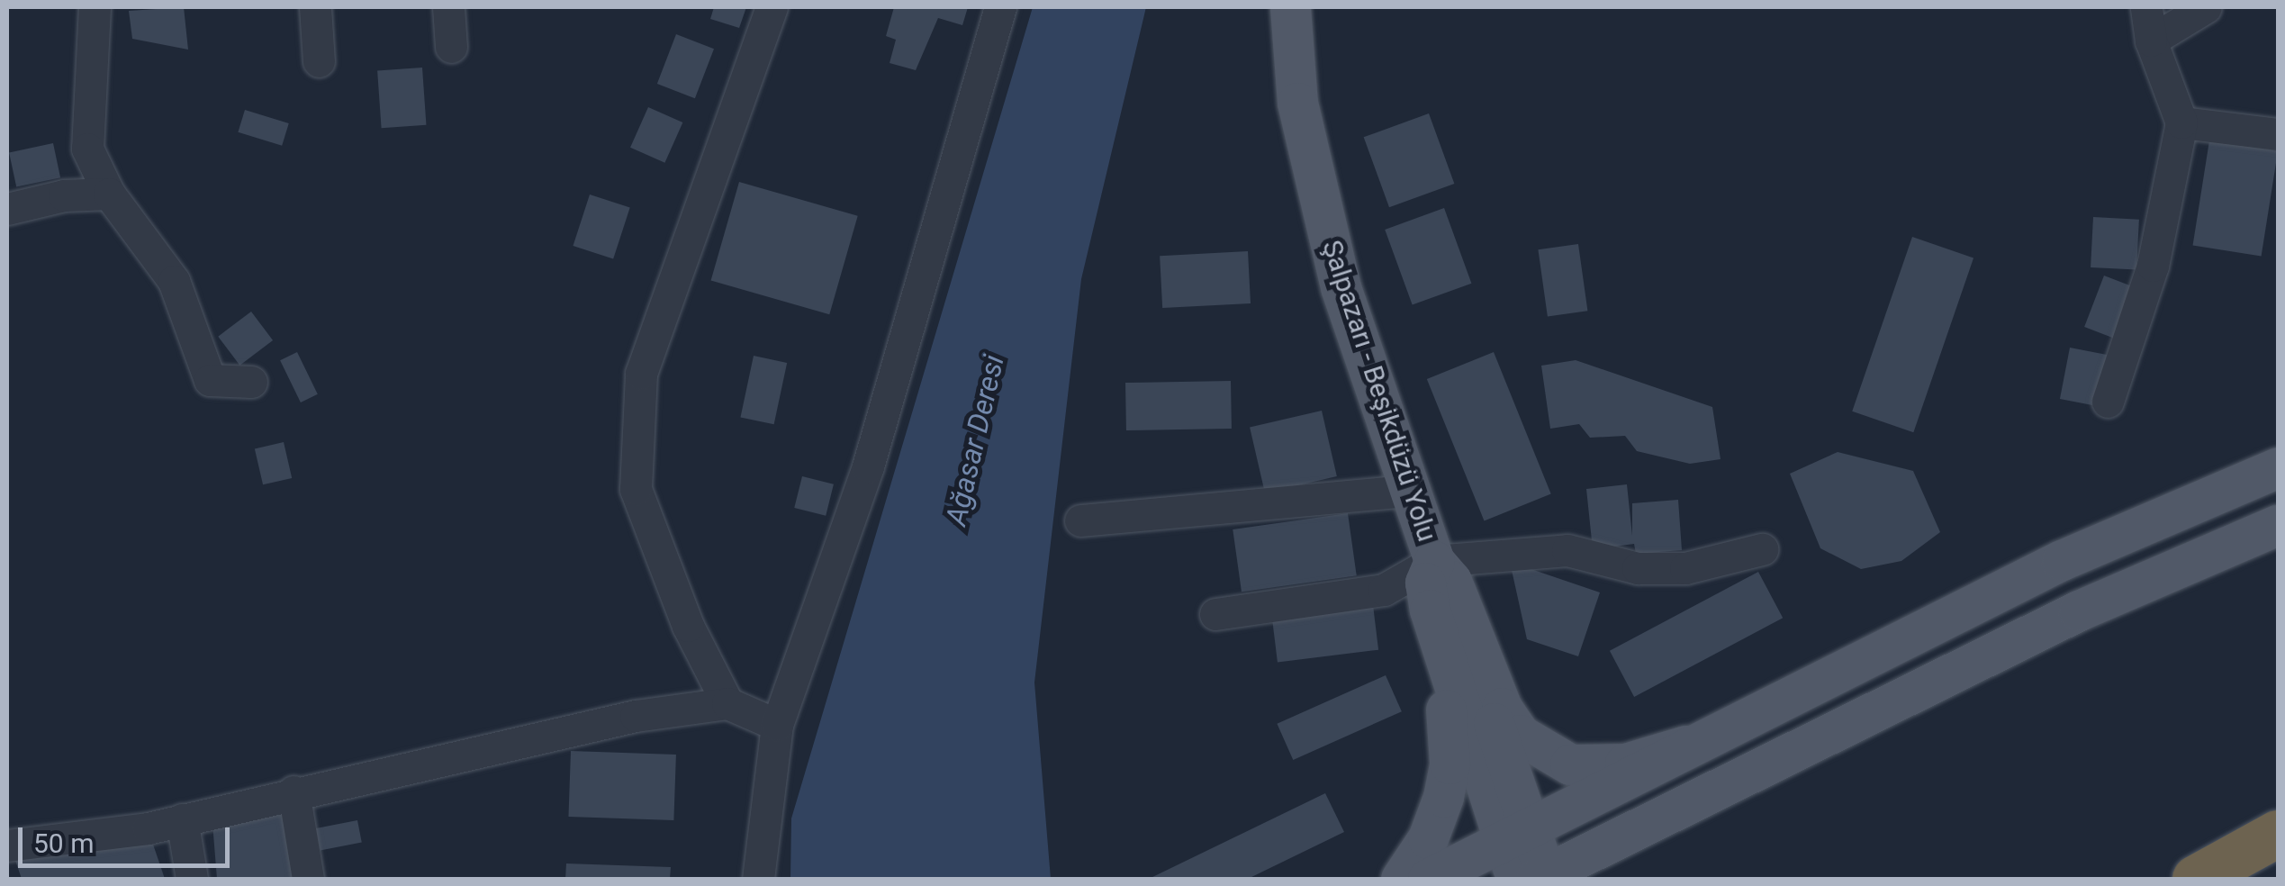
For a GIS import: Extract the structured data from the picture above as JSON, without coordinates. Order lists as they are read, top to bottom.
{
  "streets": {
    "main road": ["Şalpazarı - Beşikdüzü Yolu"]
  },
  "water": ["Ağasar Deresi"],
  "scale_bar": "50 m"
}
